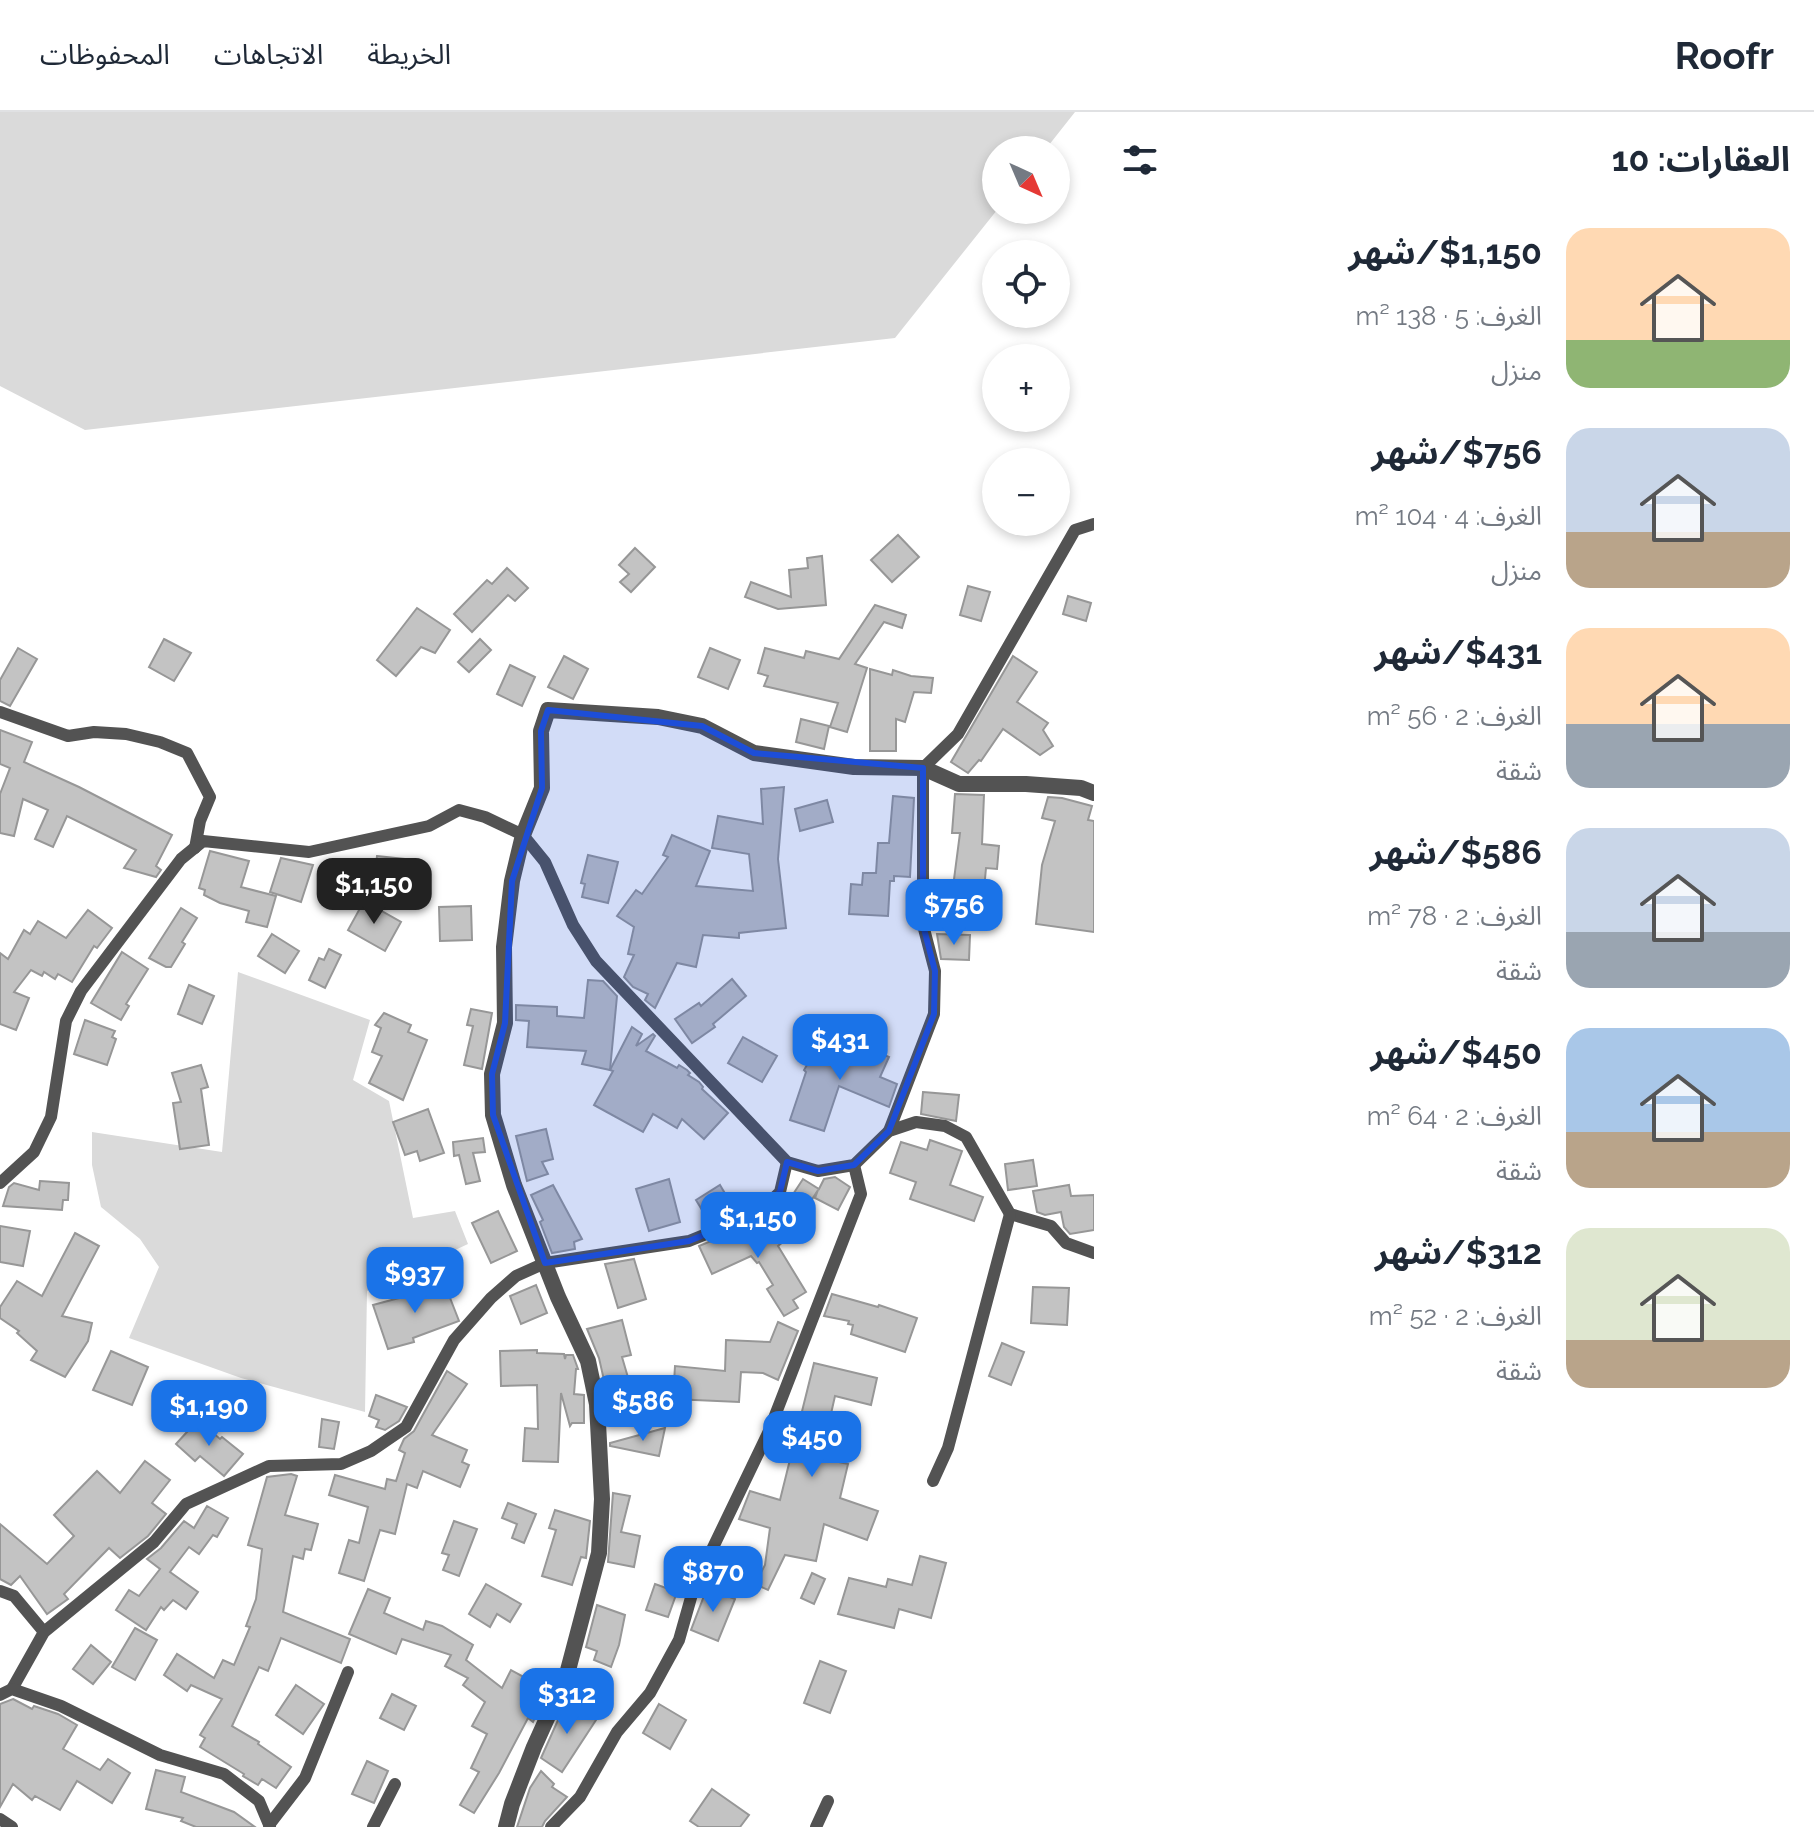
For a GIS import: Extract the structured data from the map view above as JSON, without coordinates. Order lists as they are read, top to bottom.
{
  "north": "bottom right",
  "page": {
    "header": "Roofr",
    "nav": ["الخريطة", "الاتجاهات", "المحفوظات"],
    "heading": "العقارات: 10",
    "map_buttons": ["+", "−"],
    "list": [
      {
        "name": "$1,150/شهر",
        "note": "الغرف: 5 · 138 m² · منزل"
      },
      {
        "name": "$756/شهر",
        "note": "الغرف: 4 · 104 m² · منزل"
      },
      {
        "name": "$431/شهر",
        "note": "الغرف: 2 · 56 m² · شقة"
      },
      {
        "name": "$586/شهر",
        "note": "الغرف: 2 · 78 m² · شقة"
      },
      {
        "name": "$450/شهر",
        "note": "الغرف: 2 · 64 m² · شقة"
      },
      {
        "name": "$312/شهر",
        "note": "الغرف: 2 · 52 m² · شقة"
      }
    ],
    "price": [
      "$1,150",
      "$756",
      "$431",
      "$1,150",
      "$937",
      "$586",
      "$1,190",
      "$450",
      "$870",
      "$312"
    ]
  }
}
